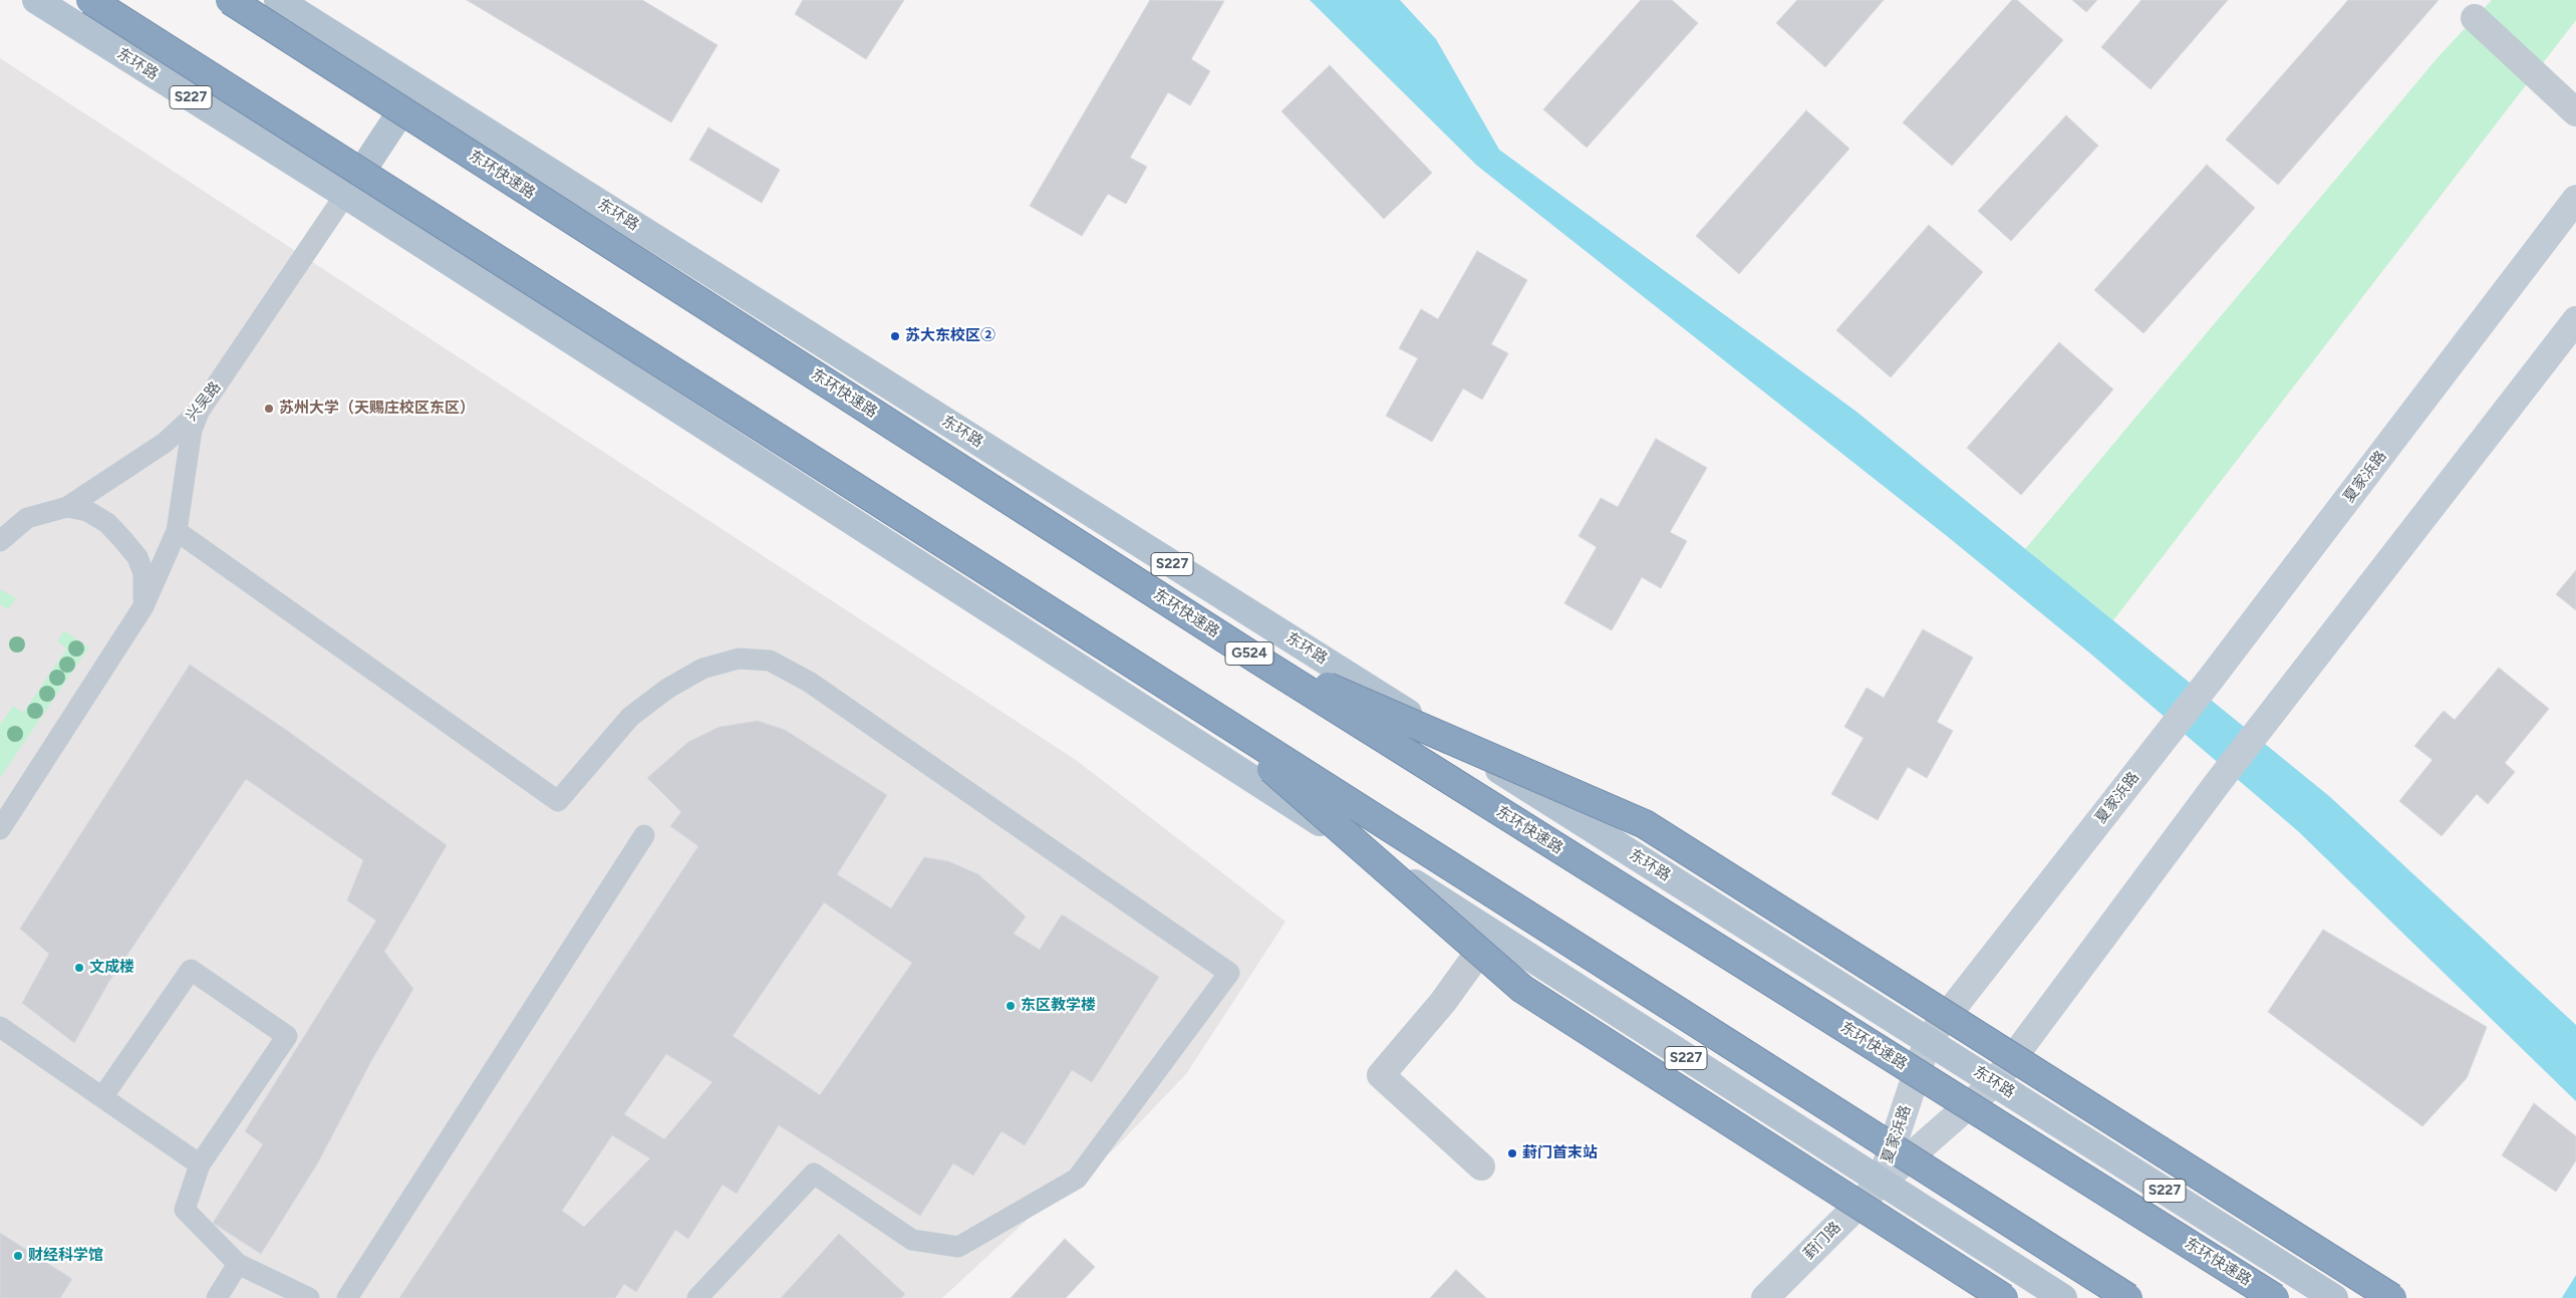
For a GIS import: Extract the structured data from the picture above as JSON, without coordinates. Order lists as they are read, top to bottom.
{
  "streets": {
    "highway": ["东环快速路", "G524"],
    "main road": [
      "东环路",
      "S227",
      "夏家浜路",
      "葑门路"
    ],
    "lane": ["兴吴路"]
  },
  "crossings": [
    ["东环路", "兴吴路"],
    ["东环路", "夏家浜路"],
    ["东环路", "葑门路"],
    ["夏家浜路", "葑门路"]
  ],
  "places": [
    "苏大东校区②",
    "苏州大学（天赐庄校区东区）",
    "文成楼",
    "东区教学楼",
    "葑门首末站",
    "财经科学馆"
  ]
}
